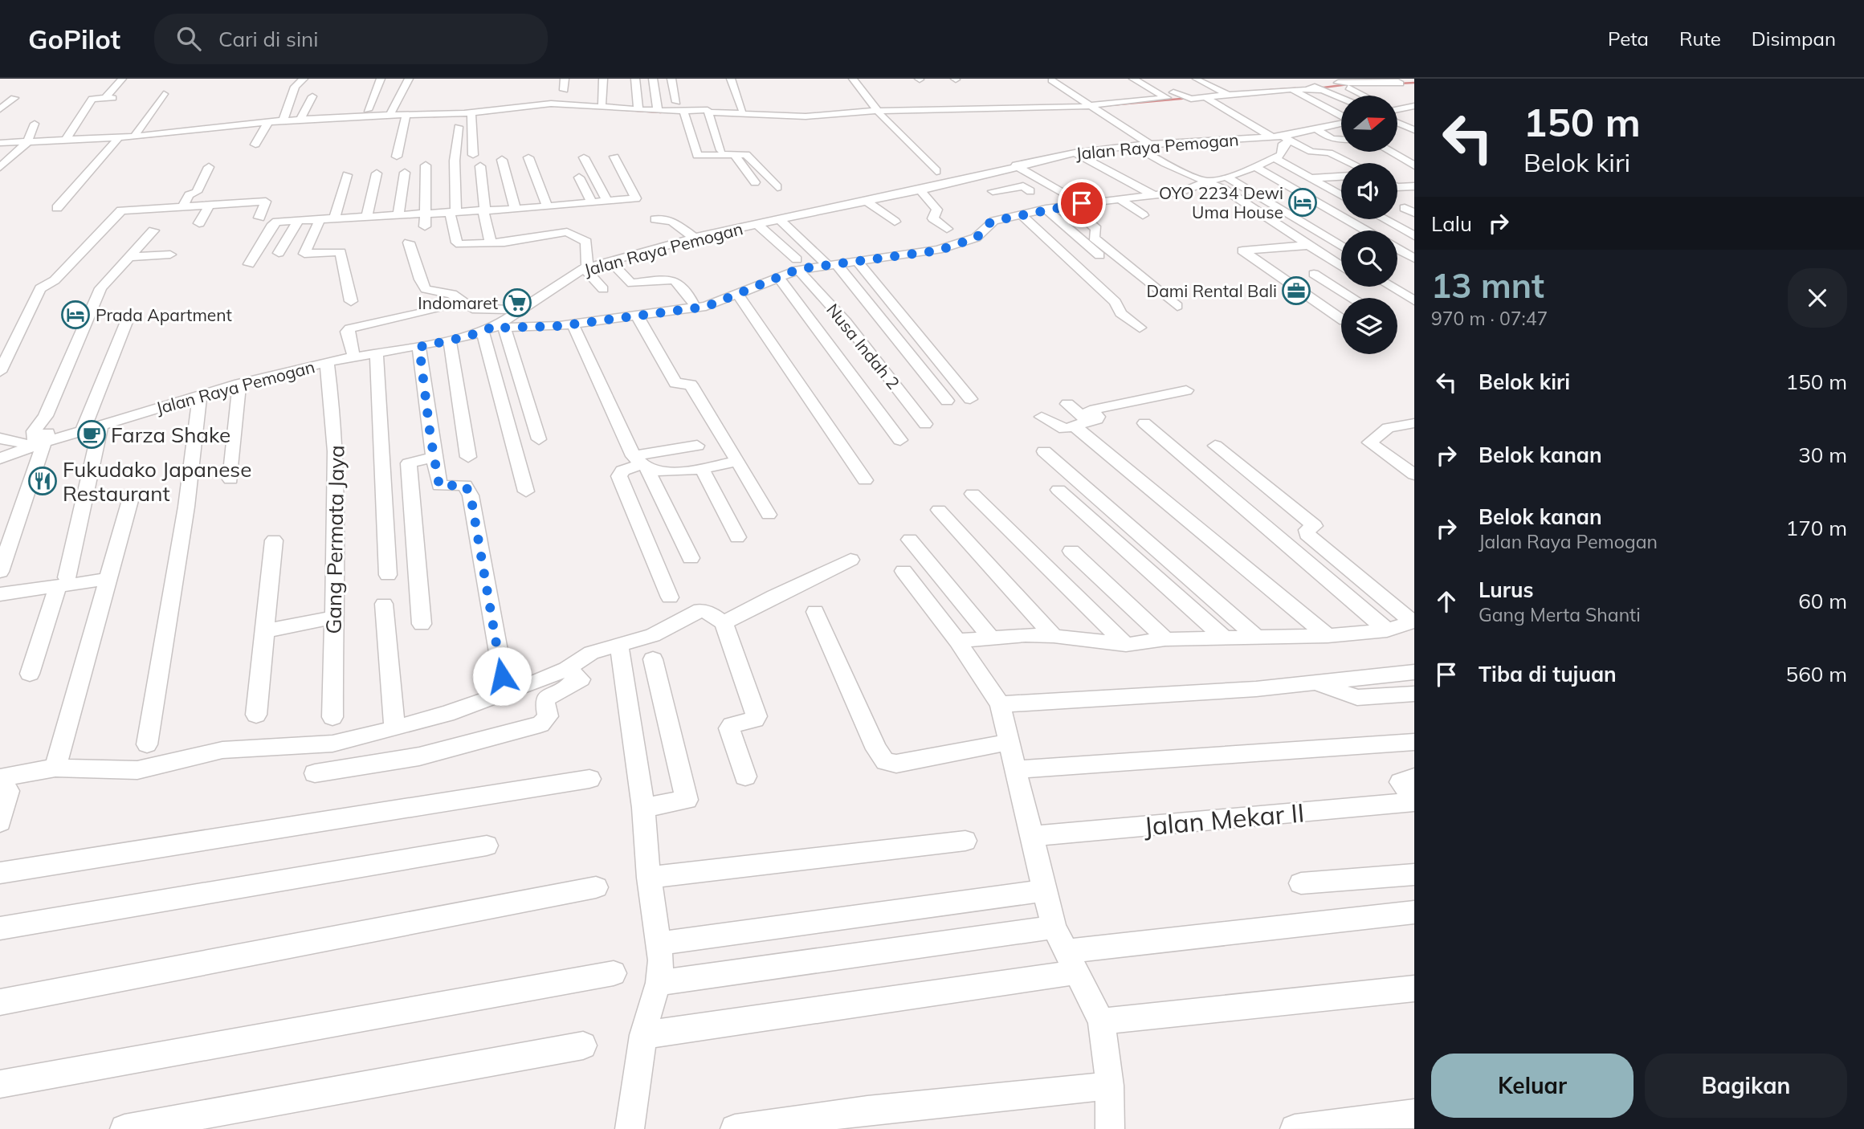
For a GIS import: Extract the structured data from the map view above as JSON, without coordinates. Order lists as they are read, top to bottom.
{
  "streets": {
    "street": [
      "Jalan Raya Pemogan",
      "Nusa Indah 2",
      "Gang Permata Jaya",
      "Jalan Mekar II"
    ]
  },
  "crossings": [
    ["Jalan Raya Pemogan", "Gang Permata Jaya"]
  ],
  "places": {
    "hotel": ["OYO 2234 Dewi Uma House", "Prada Apartment"],
    "office": ["Dami Rental Bali"],
    "supermarket": ["Indomaret"],
    "cafe": ["Farza Shake"],
    "restaurant": ["Fukudako Japanese Restaurant"]
  },
  "north": "right",
  "page": {
    "header": "GoPilot",
    "search": "Cari di sini",
    "nav": ["Peta", "Rute", "Disimpan"],
    "turn": ["150 m", "Belok kiri"],
    "then": "Lalu",
    "heading": ["13 mnt", "970 m · 07:47"],
    "list": [
      {
        "name": "Belok kiri",
        "value": "150 m"
      },
      {
        "name": "Belok kanan",
        "value": "30 m"
      },
      {
        "name": "Belok kanan",
        "note": "Jalan Raya Pemogan",
        "value": "170 m"
      },
      {
        "name": "Lurus",
        "note": "Gang Merta Shanti",
        "value": "60 m"
      },
      {
        "name": "Tiba di tujuan",
        "value": "560 m"
      }
    ],
    "buttons": ["Keluar", "Bagikan"]
  }
}
